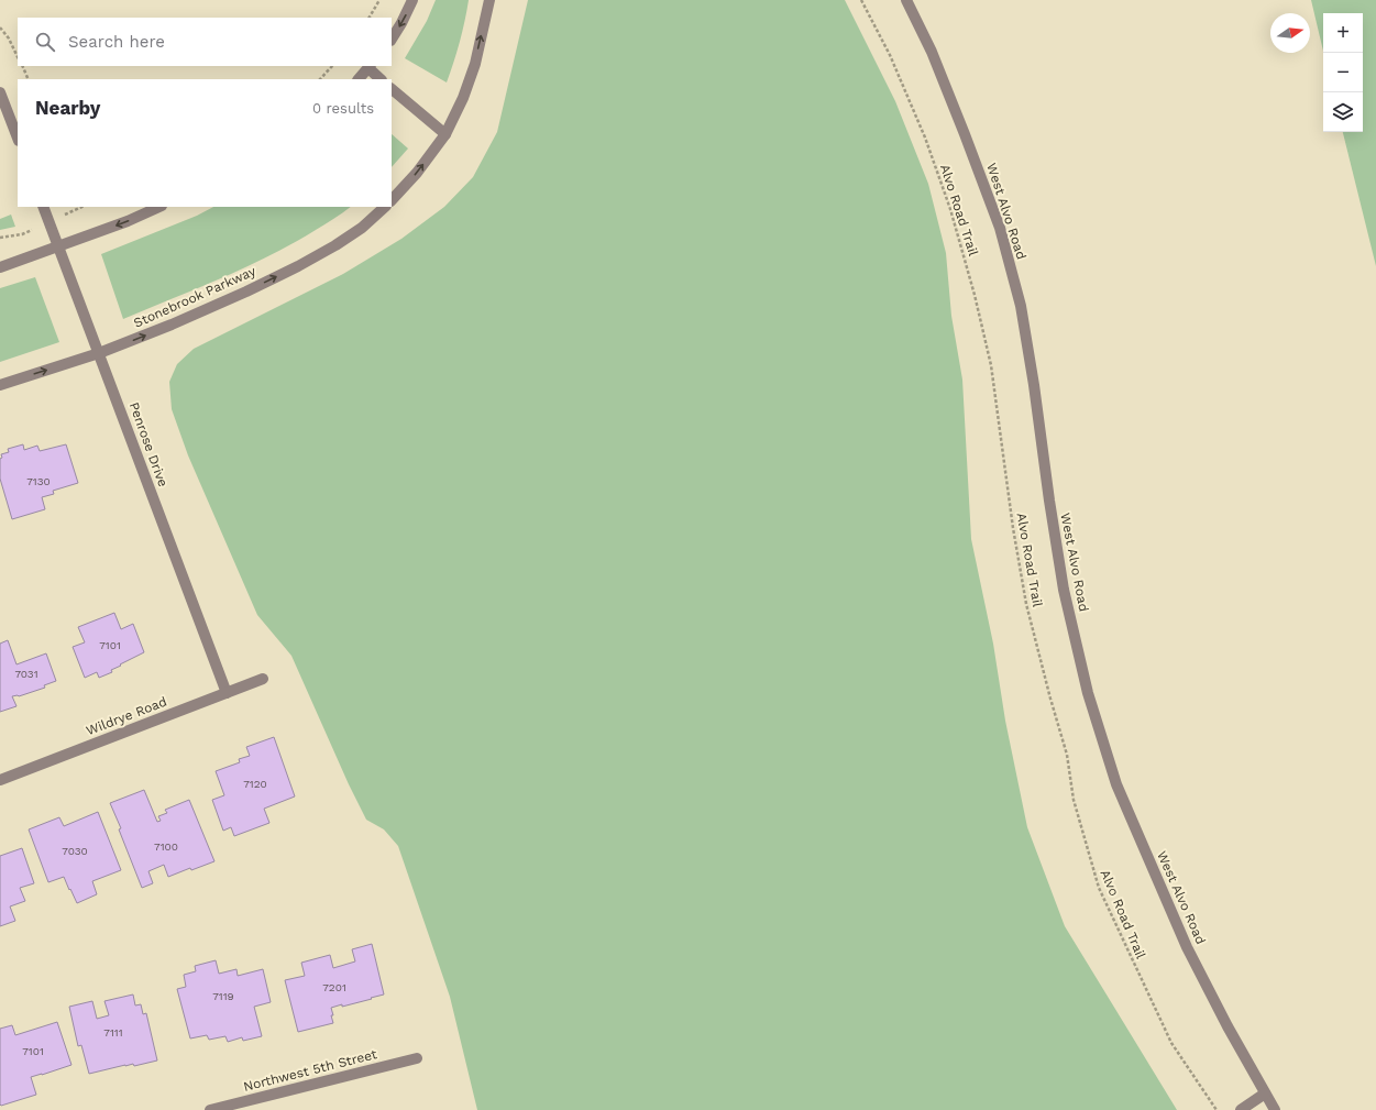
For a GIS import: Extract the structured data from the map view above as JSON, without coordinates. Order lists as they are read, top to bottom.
{
  "streets": {
    "street": [
      "West Alvo Road",
      "Stonebrook Parkway",
      "Penrose Drive",
      "Wildrye Road",
      "Northwest 5th Street"
    ],
    "path": ["Alvo Road Trail"]
  },
  "crossings": [
    ["Stonebrook Parkway", "Penrose Drive"],
    ["Penrose Drive", "Wildrye Road"]
  ],
  "one_way": ["Stonebrook Parkway"],
  "house_numbers": [
    "7130",
    "7101",
    "7031",
    "7120",
    "7100",
    "7030",
    "7201",
    "7119",
    "7111",
    "7101"
  ],
  "north": "right",
  "page": {
    "map_buttons": ["+", "−"],
    "search": "Search here",
    "heading": ["Nearby", "0 results"]
  }
}
